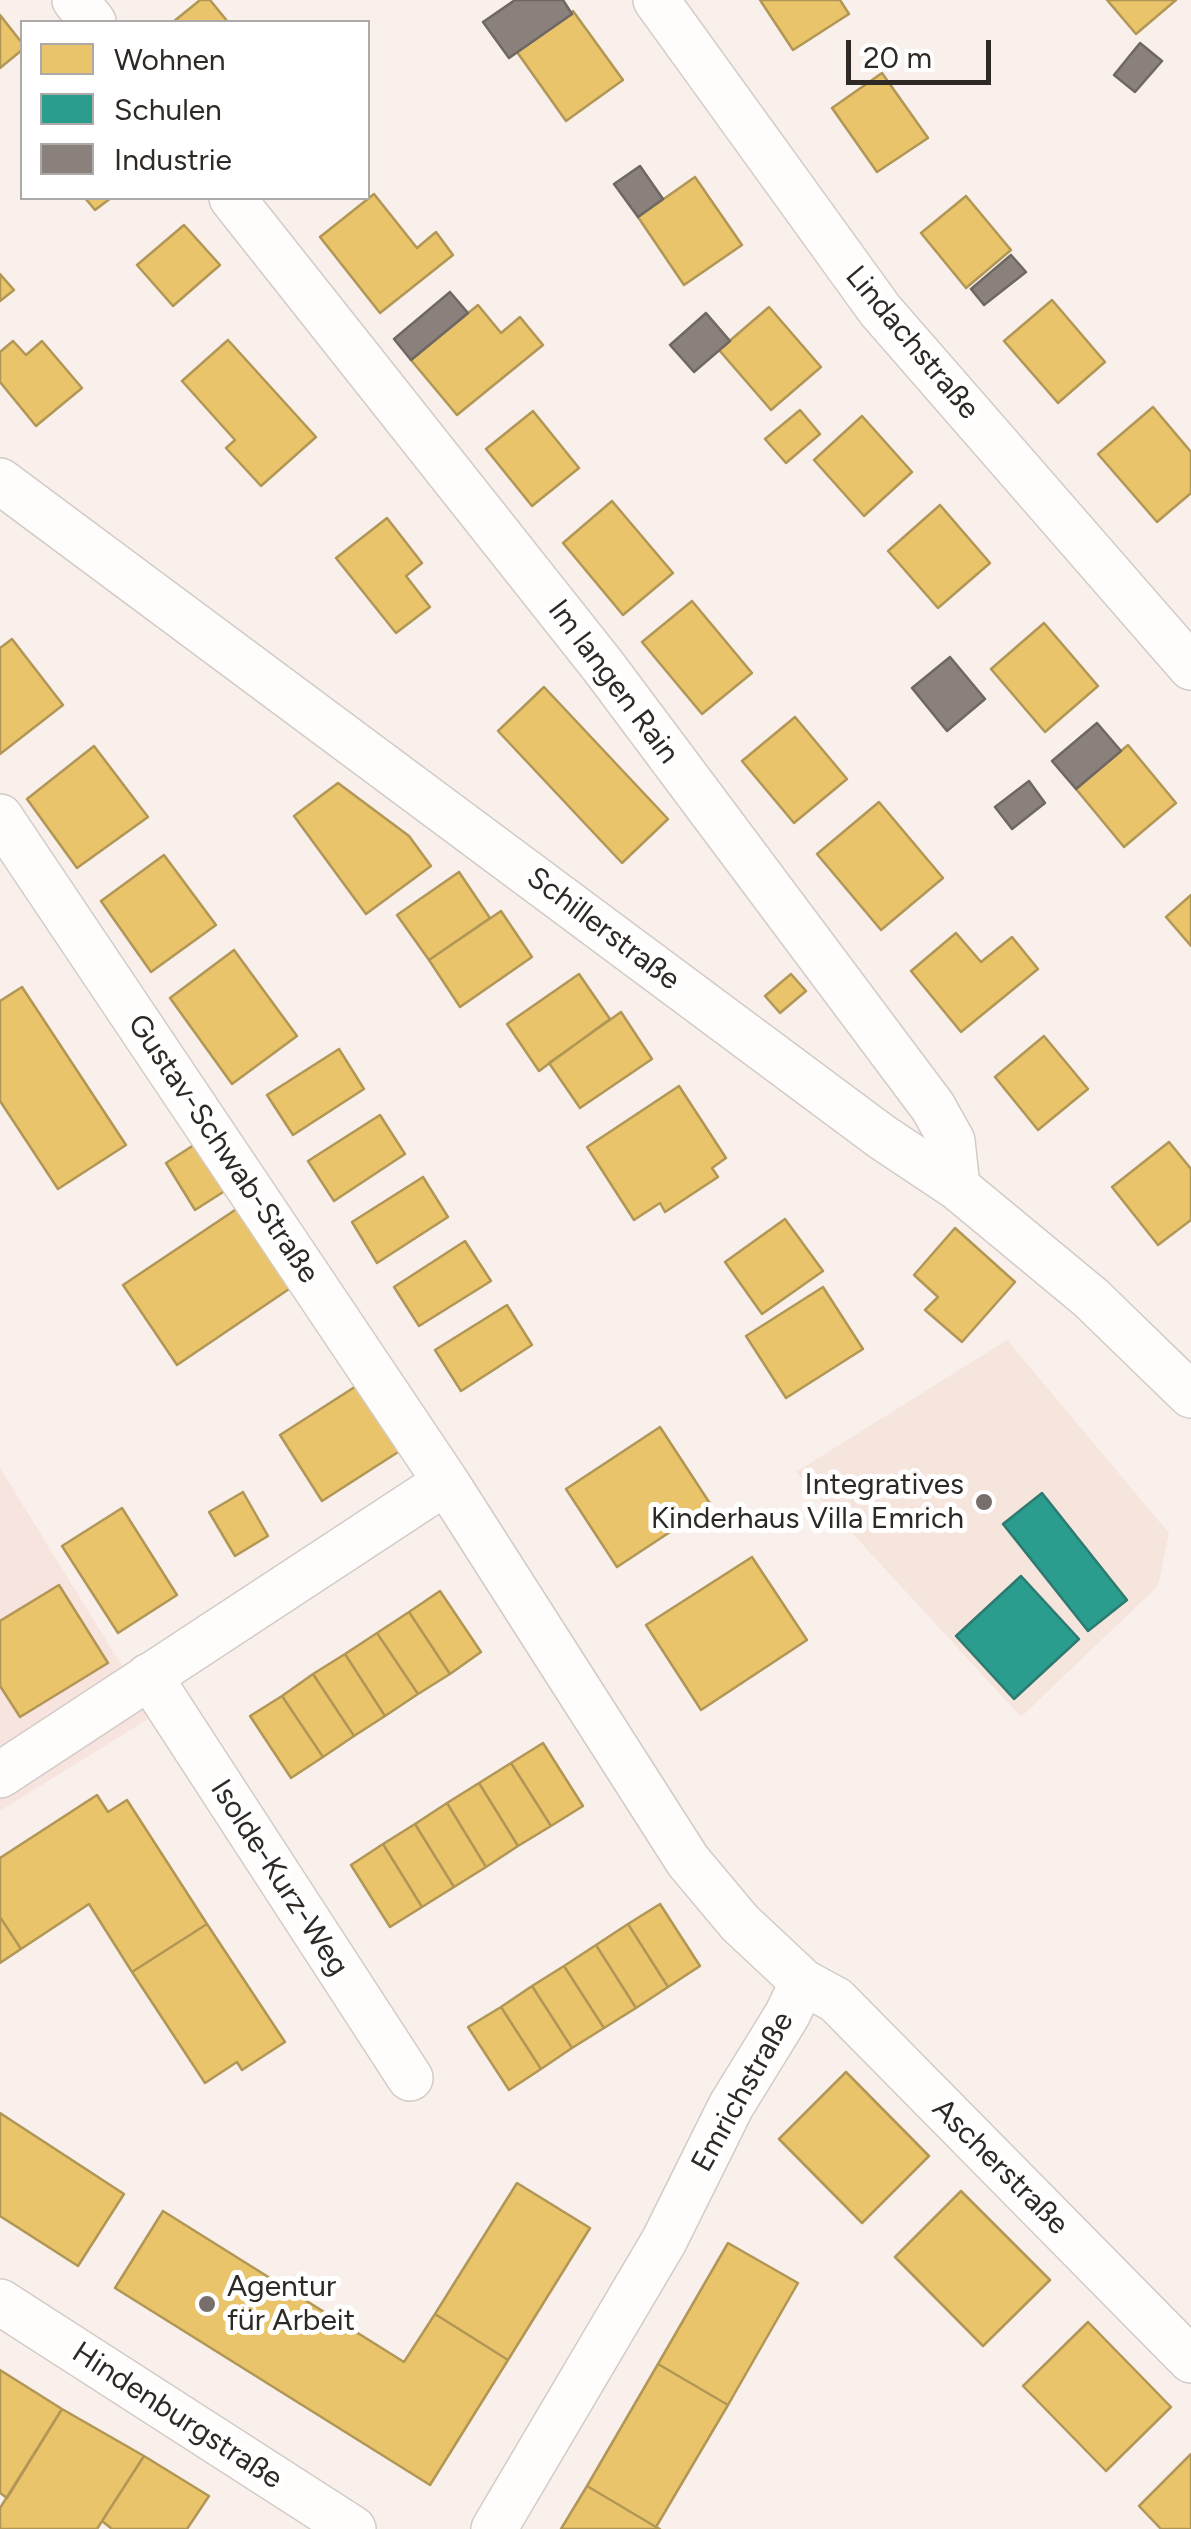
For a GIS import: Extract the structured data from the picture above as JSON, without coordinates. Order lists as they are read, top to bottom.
{
  "streets": {
    "street": [
      "Lindachstraße",
      "Im langen Rain",
      "Schillerstraße",
      "Gustav-Schwab-Straße",
      "Isolde-Kurz-Weg",
      "Emrichstraße",
      "Ascherstraße",
      "Hindenburgstraße"
    ]
  },
  "crossings": [
    ["Im langen Rain", "Schillerstraße"],
    ["Gustav-Schwab-Straße", "Emrichstraße"],
    ["Emrichstraße", "Ascherstraße"]
  ],
  "places": ["Integratives Kinderhaus Villa Emrich", "Agentur für Arbeit"],
  "legend": ["Wohnen", "Schulen", "Industrie"],
  "scale_bar": "20 m"
}
